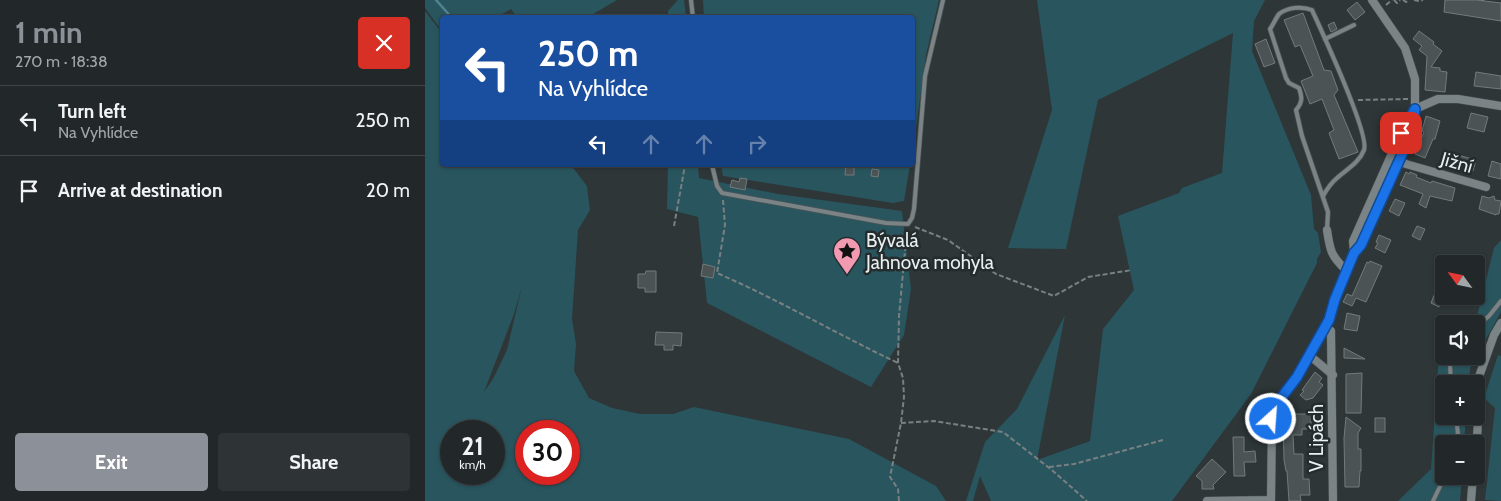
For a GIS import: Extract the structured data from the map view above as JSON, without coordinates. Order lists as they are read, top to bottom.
{
  "streets": {
    "street": ["Jižní", "V Lipách"]
  },
  "places": {
    "place": ["Bývalá Jahnova mohyla"]
  },
  "north": "top left",
  "page": {
    "heading": ["1 min", "270 m · 18:38"],
    "turn": ["250 m", "Na Vyhlídce"],
    "list": [
      {
        "name": "Turn left",
        "note": "Na Vyhlídce",
        "value": "250 m"
      },
      {
        "name": "Arrive at destination",
        "value": "20 m"
      }
    ],
    "map_buttons": ["+", "−"],
    "speed": "21 km/h",
    "limit": "30",
    "buttons": ["Exit", "Share"]
  }
}
